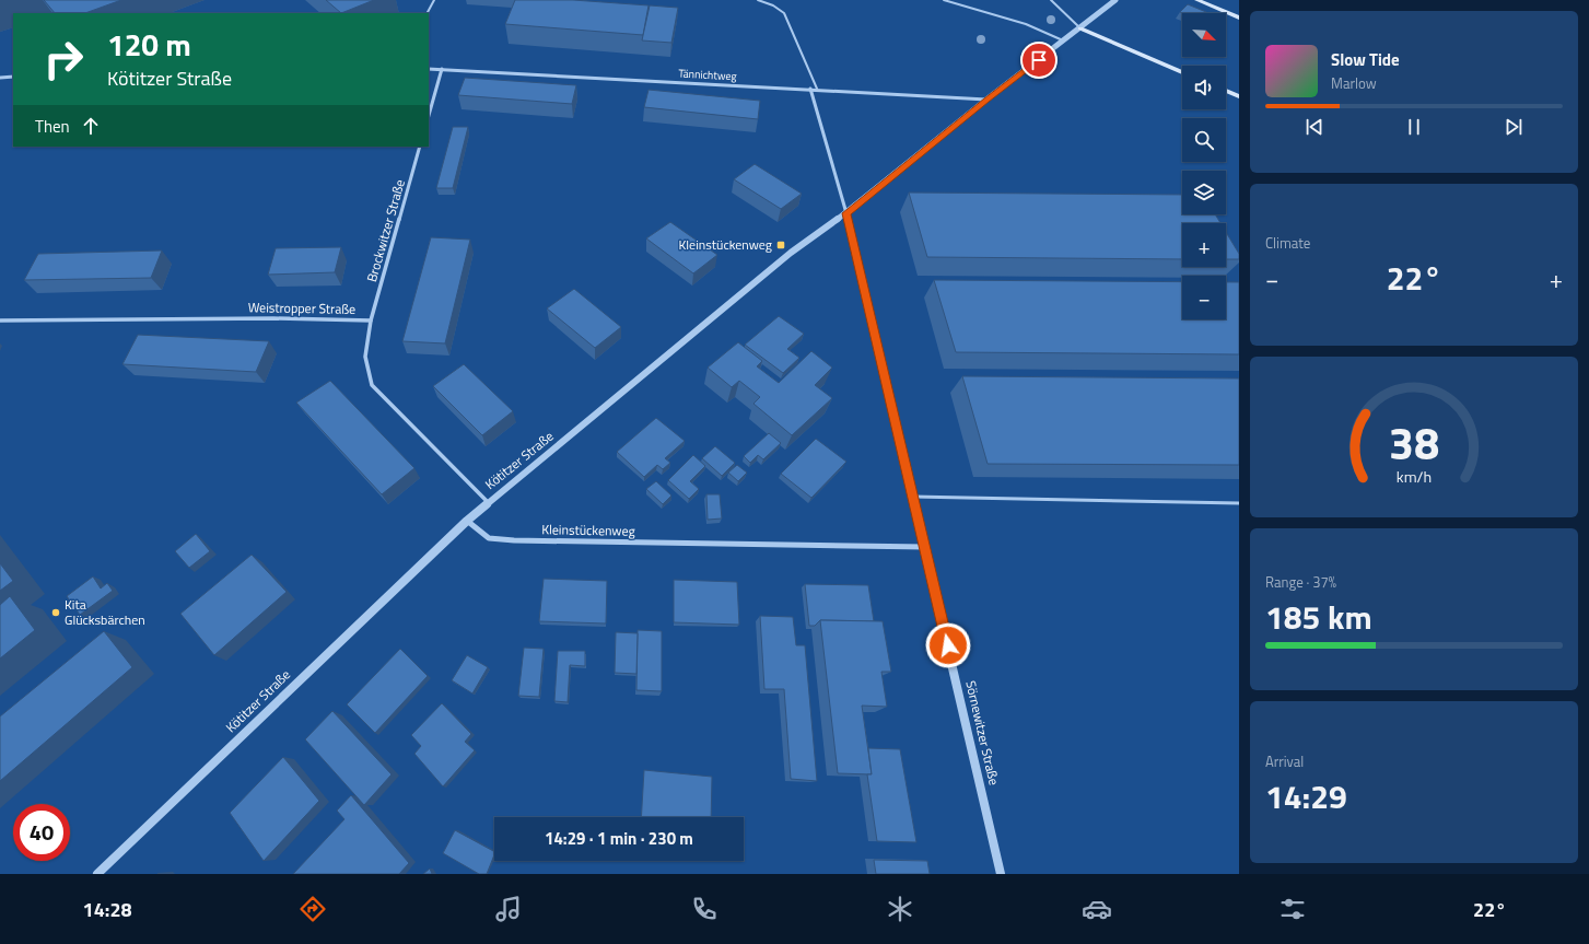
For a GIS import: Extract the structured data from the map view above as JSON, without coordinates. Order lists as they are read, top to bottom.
{
  "streets": {
    "street": [
      "Tännichtweg",
      "Brockwitzer Straße",
      "Weistropper Straße",
      "Kötitzer Straße",
      "Kleinstückenweg",
      "Sörnewitzer Straße"
    ]
  },
  "crossings": [
    ["Tännichtweg", "Kötitzer Straße"],
    ["Tännichtweg", "Sörnewitzer Straße"],
    ["Brockwitzer Straße", "Weistropper Straße"],
    ["Weistropper Straße", "Kötitzer Straße"],
    ["Kötitzer Straße", "Kleinstückenweg"],
    ["Kötitzer Straße", "Sörnewitzer Straße"],
    ["Kleinstückenweg", "Sörnewitzer Straße"]
  ],
  "places": {
    "transit": ["Kleinstückenweg"],
    "other": ["Kita Glücksbärchen"]
  },
  "north": "bottom right",
  "page": {
    "map_buttons": ["+", "−"],
    "turn": ["120 m", "Kötitzer Straße"],
    "song": ["Slow Tide", "Marlow"],
    "then": "Then",
    "tile": [
      "Climate",
      ["Range · 37%", "185 km"],
      ["Arrival", "14:29"]
    ],
    "heat": ["−", "22°", "+"],
    "limit": "40",
    "trip": "14:29 · 1 min · 230 m",
    "tabs": ["14:28", "22°"],
    "gauge": ["38", "km/h"]
  }
}
